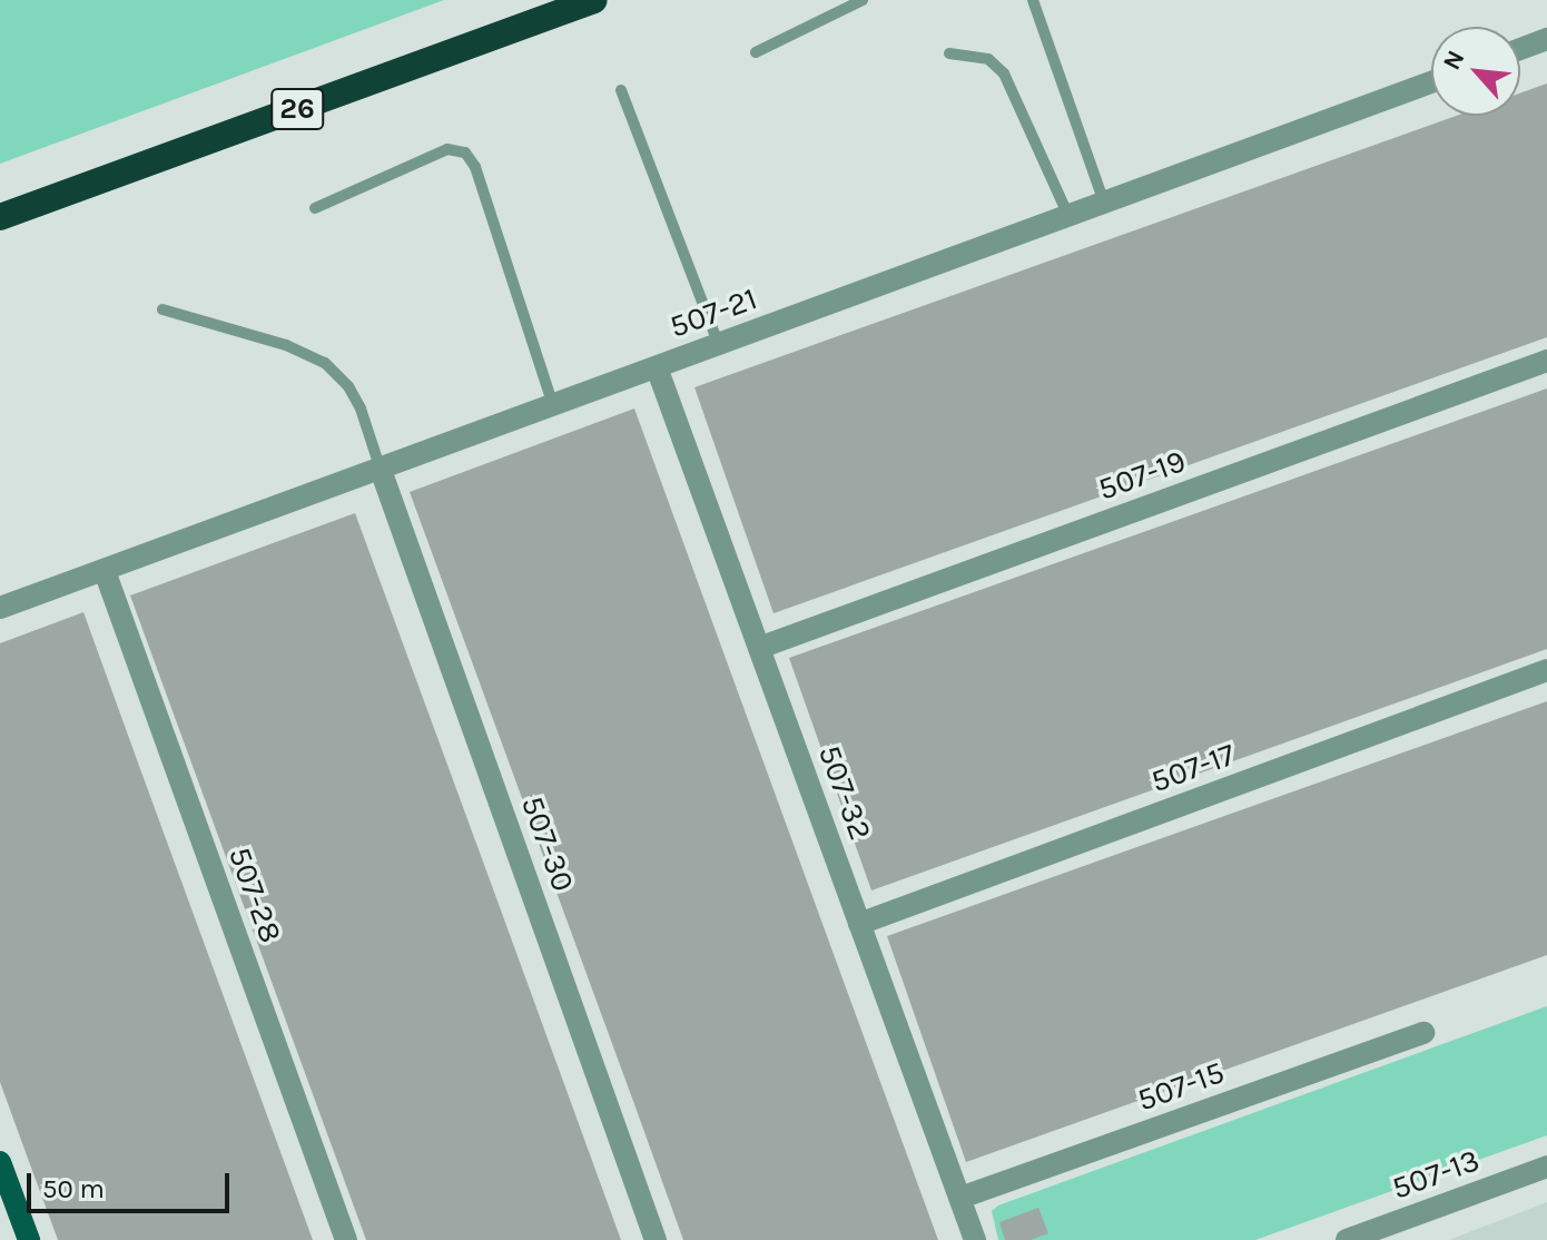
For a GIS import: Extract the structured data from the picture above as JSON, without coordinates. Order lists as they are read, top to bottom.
{
  "streets": {
    "highway": ["26"],
    "street": [
      "507-21",
      "507-19",
      "507-17",
      "507-32",
      "507-30",
      "507-28",
      "507-15",
      "507-13"
    ]
  },
  "crossings": [
    ["507-21", "507-32"],
    ["507-21", "507-30"],
    ["507-21", "507-28"],
    ["507-19", "507-32"],
    ["507-17", "507-32"],
    ["507-32", "507-15"]
  ],
  "scale_bar": "50 m",
  "north": "top left"
}
